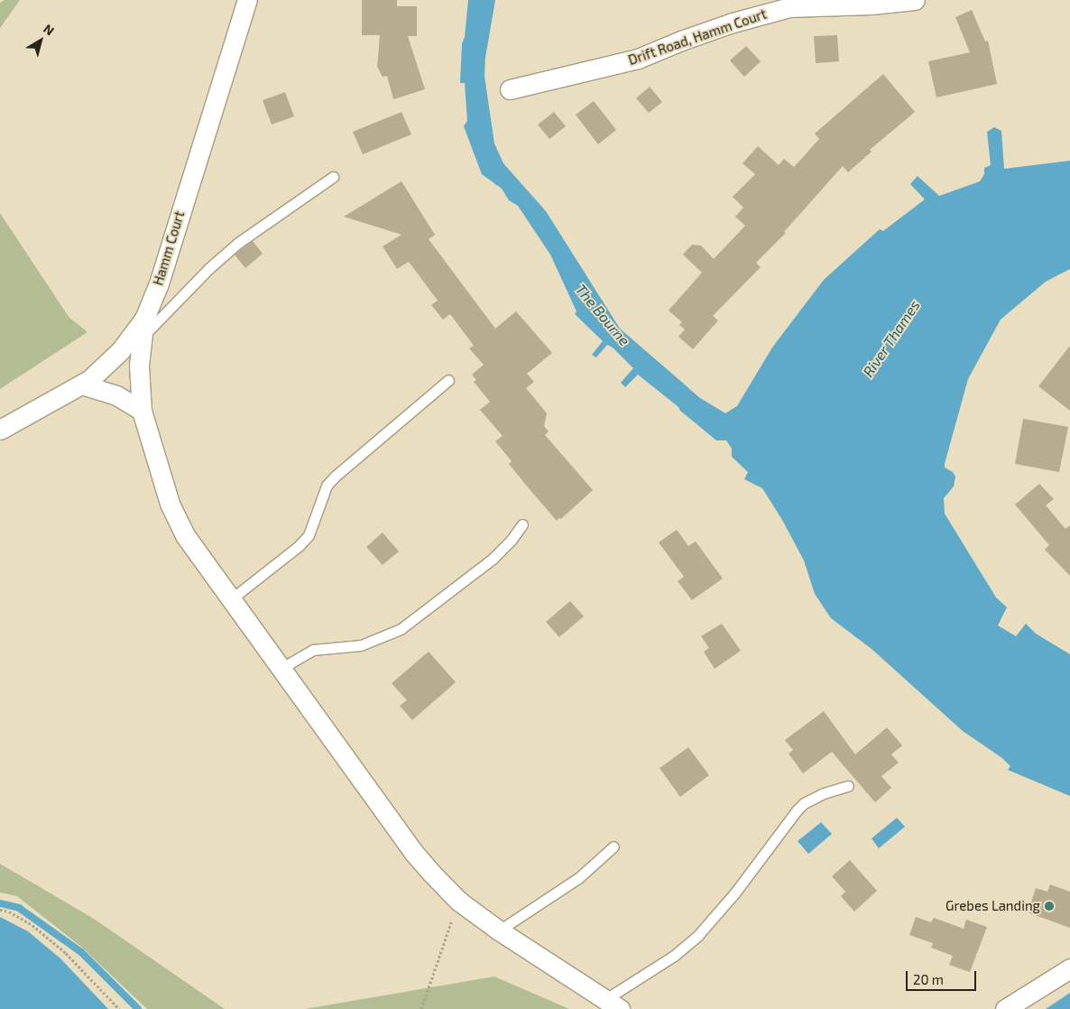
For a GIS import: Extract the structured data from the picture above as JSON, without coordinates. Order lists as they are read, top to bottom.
{
  "streets": {
    "street": ["Drift Road, Hamm Court", "Hamm Court"]
  },
  "water": ["The Bourne", "River Thames"],
  "places": ["Grebes Landing"],
  "scale_bar": "20 m",
  "north": "top right"
}
